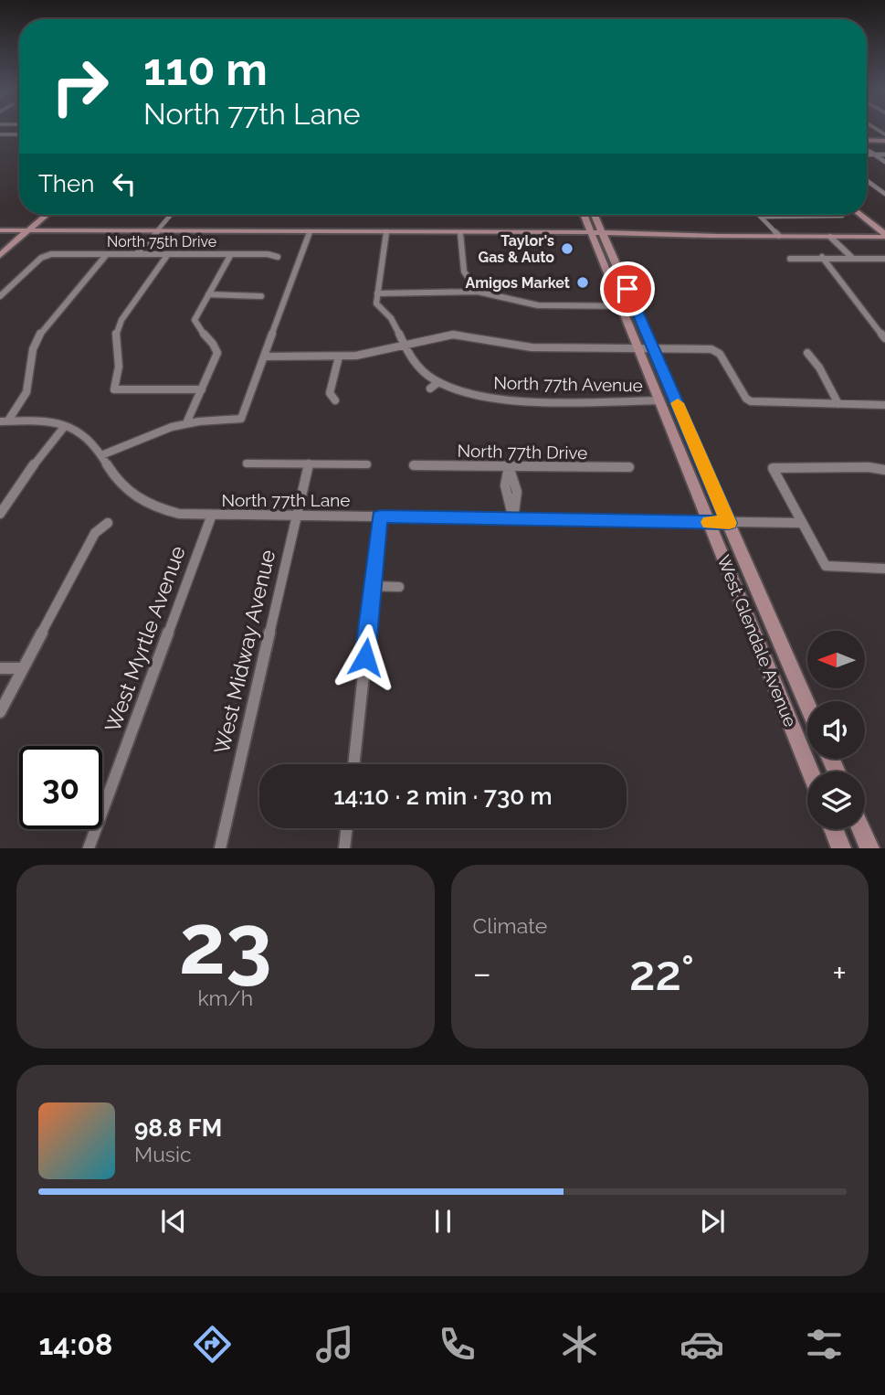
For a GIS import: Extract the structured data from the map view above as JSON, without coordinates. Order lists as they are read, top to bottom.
{
  "streets": {
    "main road": ["West Glendale Avenue"],
    "street": [
      "North 75th Drive",
      "North 77th Avenue",
      "North 77th Drive",
      "North 77th Lane",
      "West Myrtle Avenue",
      "West Midway Avenue"
    ]
  },
  "crossings": [
    ["North 77th Avenue", "West Glendale Avenue"],
    ["North 77th Lane", "West Myrtle Avenue"],
    ["North 77th Lane", "West Glendale Avenue"],
    ["North 77th Lane", "West Midway Avenue"]
  ],
  "places": ["Taylor's Gas & Auto", "Amigos Market"],
  "north": "left",
  "page": {
    "turn": ["110 m", "North 77th Lane"],
    "then": "Then",
    "limit": "30",
    "trip": "14:10 · 2 min · 730 m",
    "tile": [
      ["23", "km/h"],
      "Climate"
    ],
    "heat": ["−", "22°", "+"],
    "song": ["98.8 FM", "Music"],
    "tabs": "14:08"
  }
}
